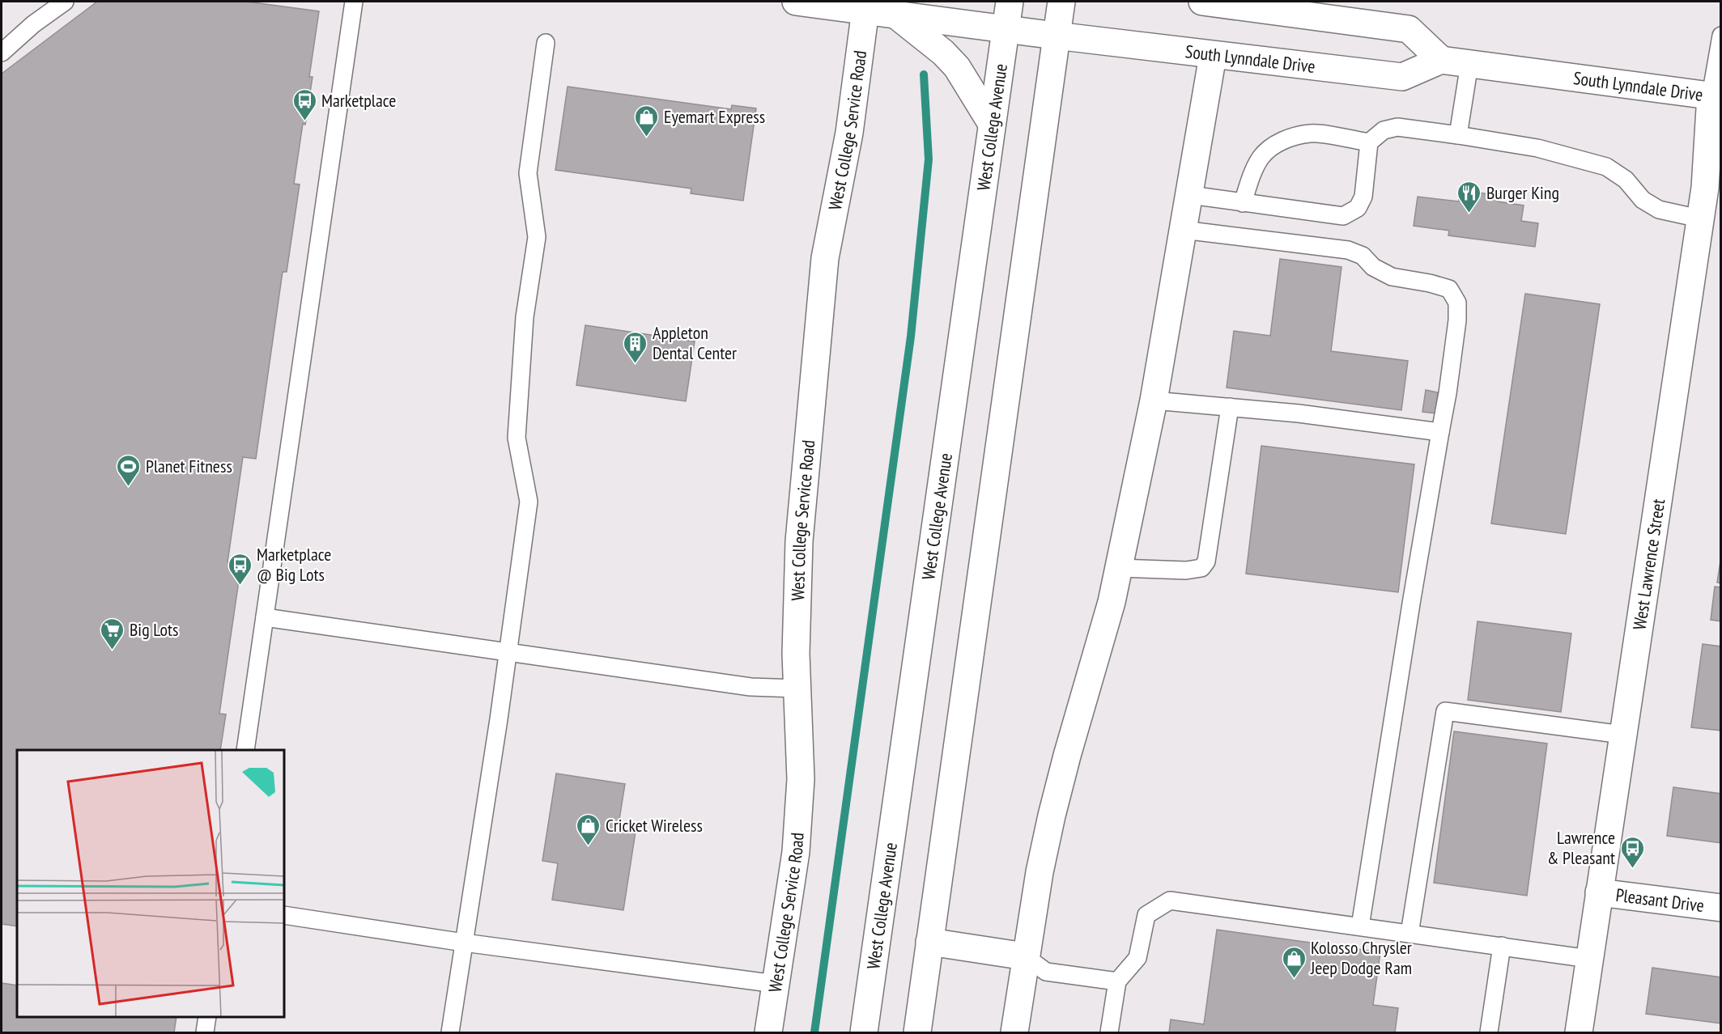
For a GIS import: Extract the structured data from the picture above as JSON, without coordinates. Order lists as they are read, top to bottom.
{
  "streets": {
    "street": [
      "South Lynndale Drive",
      "West College Avenue",
      "West College Service Road",
      "West Lawrence Street",
      "Pleasant Drive"
    ]
  },
  "crossings": [
    ["South Lynndale Drive", "West College Avenue"],
    ["South Lynndale Drive", "West College Service Road"],
    ["South Lynndale Drive", "West Lawrence Street"],
    ["West Lawrence Street", "Pleasant Drive"]
  ],
  "places": {
    "bus stop": ["Marketplace", "Marketplace @ Big Lots", "Lawrence & Pleasant"],
    "shop": ["Eyemart Express", "Cricket Wireless", "Kolosso Chrysler Jeep Dodge Ram"],
    "restaurant": ["Burger King"],
    "building": ["Appleton Dental Center"],
    "sports": ["Planet Fitness"],
    "supermarket": ["Big Lots"]
  }
}
